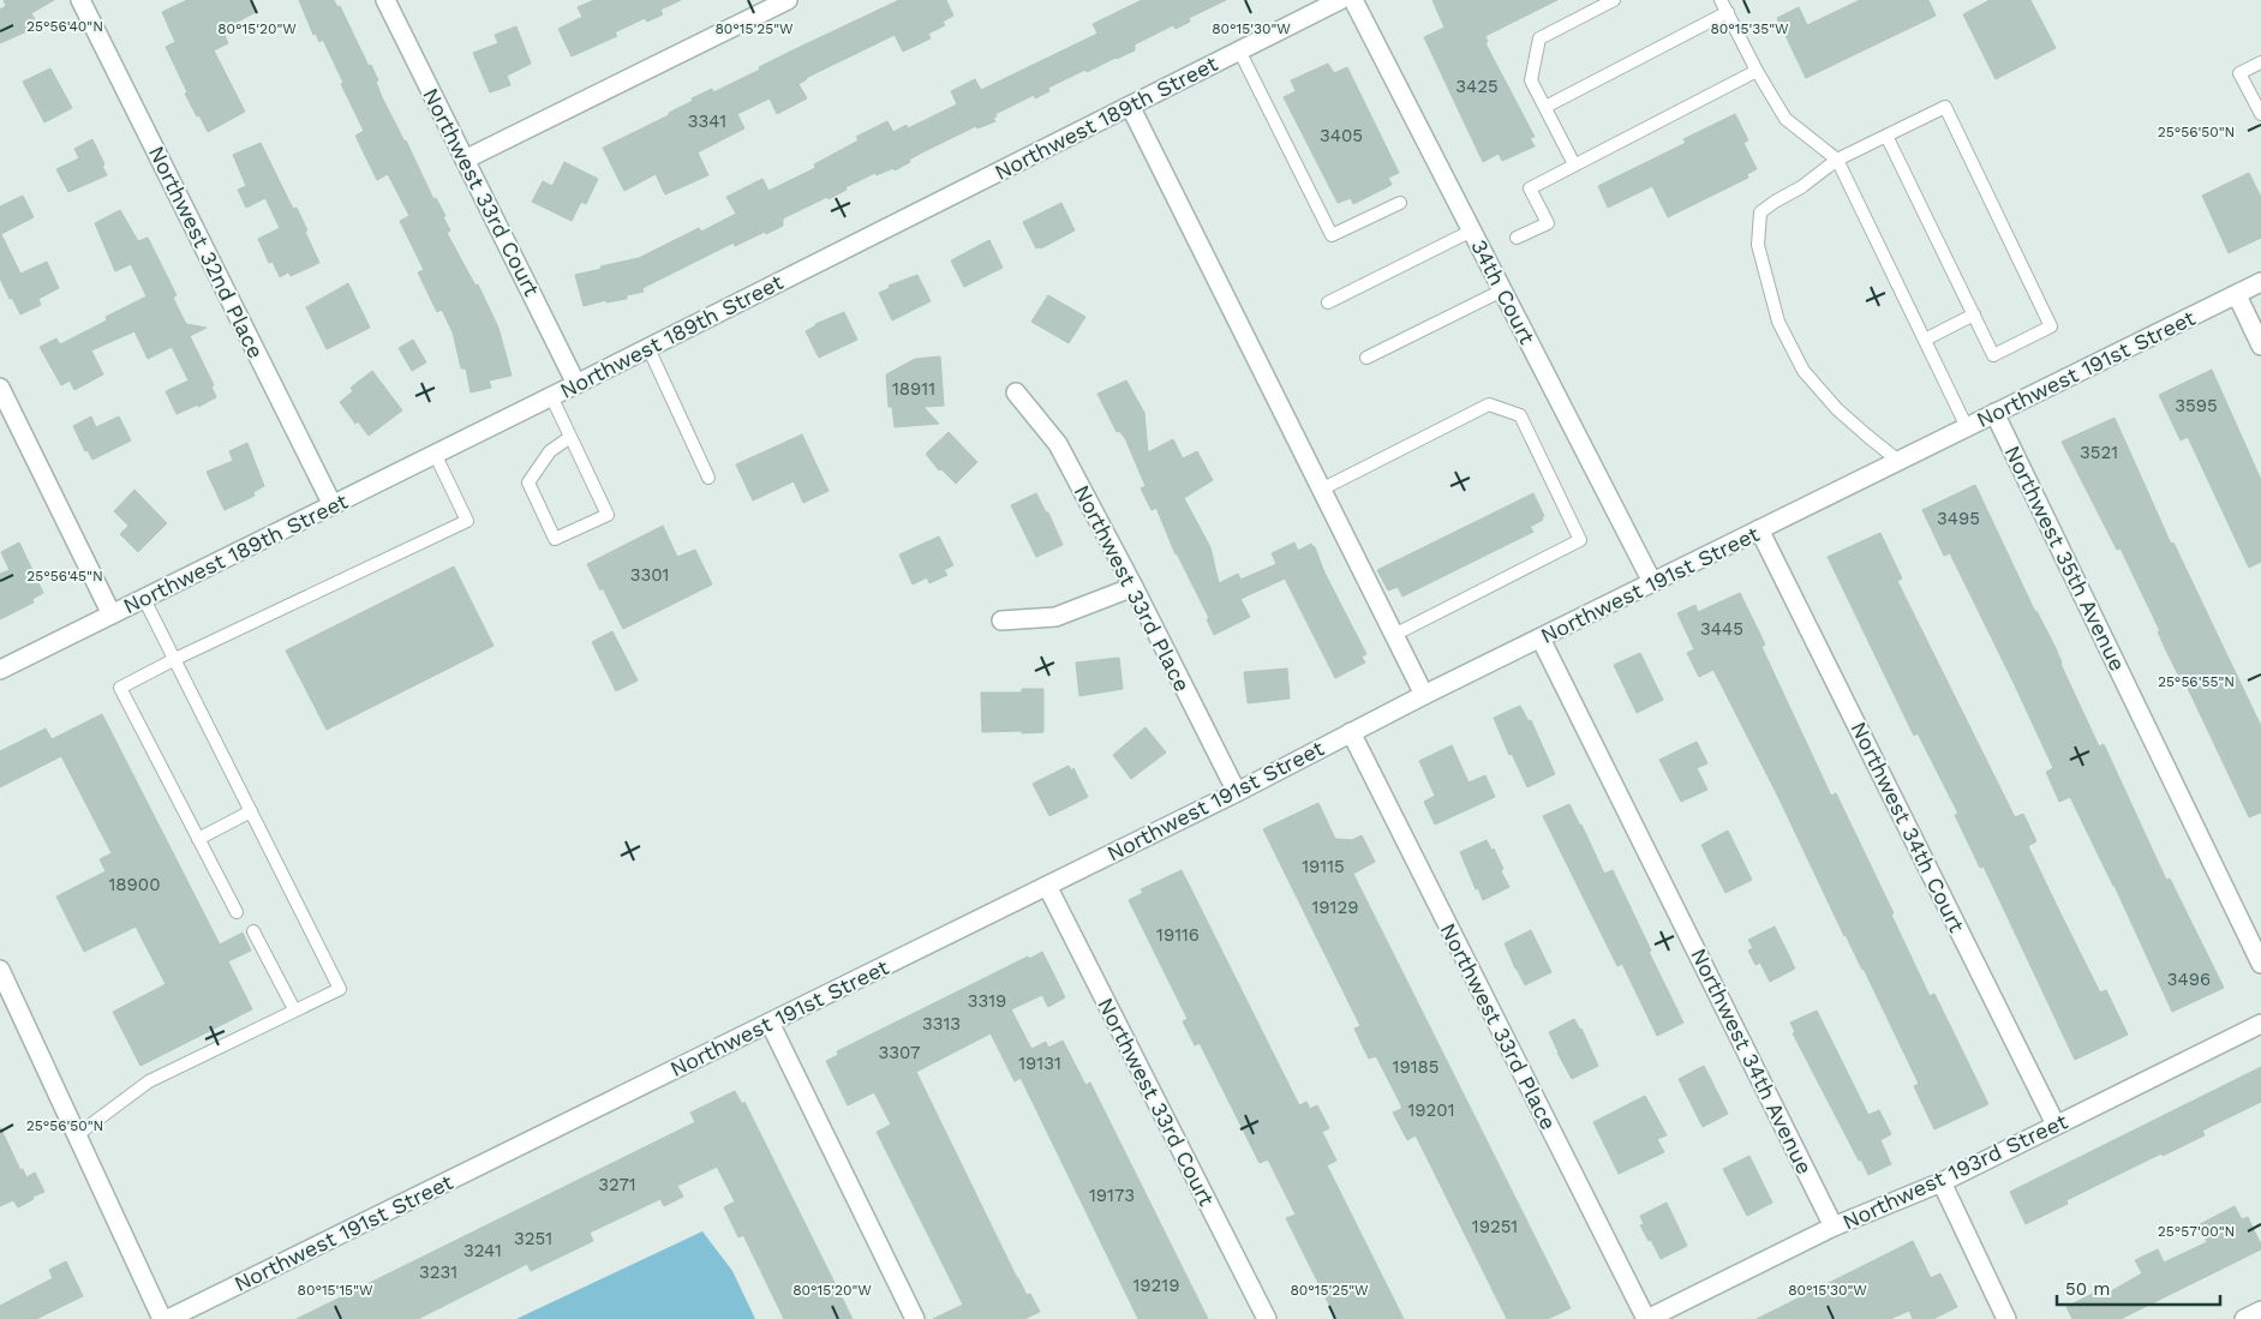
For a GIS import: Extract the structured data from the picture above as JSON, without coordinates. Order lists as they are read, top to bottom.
{
  "streets": {
    "street": [
      "Northwest 189th Street",
      "Northwest 33rd Court",
      "Northwest 32nd Place",
      "34th Court",
      "Northwest 191st Street",
      "Northwest 35th Avenue",
      "Northwest 33rd Place",
      "Northwest 34th Court",
      "Northwest 34th Avenue",
      "Northwest 193rd Street"
    ]
  },
  "crossings": [
    ["Northwest 189th Street", "Northwest 33rd Court"],
    ["Northwest 189th Street", "Northwest 32nd Place"],
    ["Northwest 33rd Court", "Northwest 191st Street"],
    ["34th Court", "Northwest 191st Street"],
    ["Northwest 191st Street", "Northwest 35th Avenue"],
    ["Northwest 191st Street", "Northwest 33rd Place"],
    ["Northwest 191st Street", "Northwest 34th Court"],
    ["Northwest 191st Street", "Northwest 34th Avenue"],
    ["Northwest 33rd Place", "Northwest 193rd Street"],
    ["Northwest 34th Court", "Northwest 193rd Street"],
    ["Northwest 34th Avenue", "Northwest 193rd Street"]
  ],
  "house_numbers": [
    "3425",
    "3341",
    "3405",
    "18911",
    "3595",
    "3521",
    "3495",
    "3301",
    "3445",
    "19115",
    "18900",
    "19129",
    "19116",
    "3496",
    "3319",
    "3313",
    "3307",
    "19131",
    "19185",
    "19201",
    "3271",
    "19173",
    "19251",
    "3251",
    "3241",
    "3231",
    "19219"
  ],
  "scale_bar": "50 m",
  "coordinates": [
    "25°56'40\"N",
    "80°15'20\"W",
    "80°15'25\"W",
    "80°15'30\"W",
    "80°15'35\"W",
    "25°56'50\"N",
    "25°56'45\"N",
    "25°56'55\"N",
    "25°57'00\"N",
    "80°15'15\"W"
  ]
}
